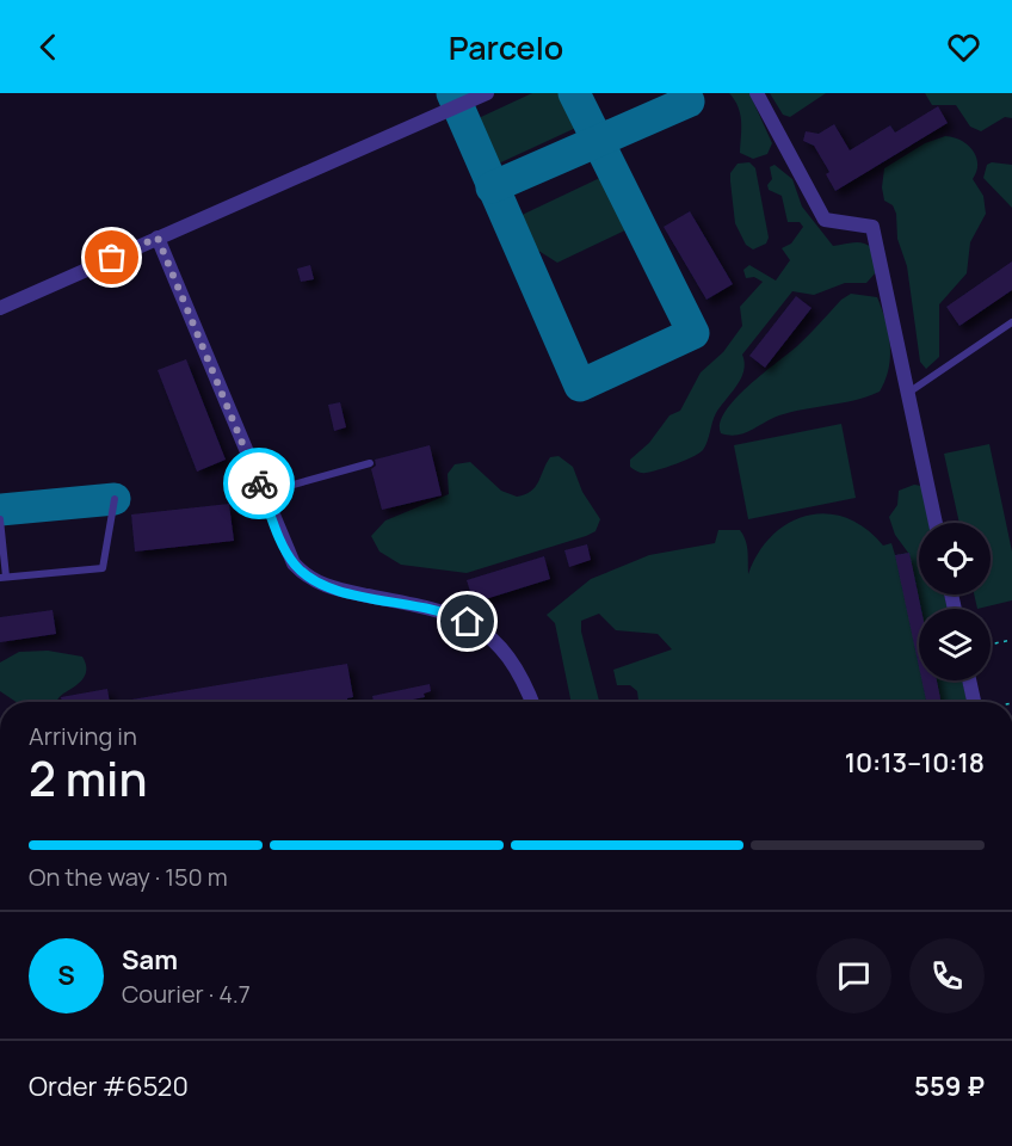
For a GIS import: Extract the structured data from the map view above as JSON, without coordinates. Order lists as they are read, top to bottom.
{
  "page": {
    "header": "Parcelo",
    "heading": ["2 min", "Arriving in", "10:13–10:18"],
    "panel": [
      "Sam",
      "Courier · 4.7",
      "Order #6520",
      "559 ₽"
    ],
    "bar": "On the way · 150 m",
    "round": "S"
  }
}
